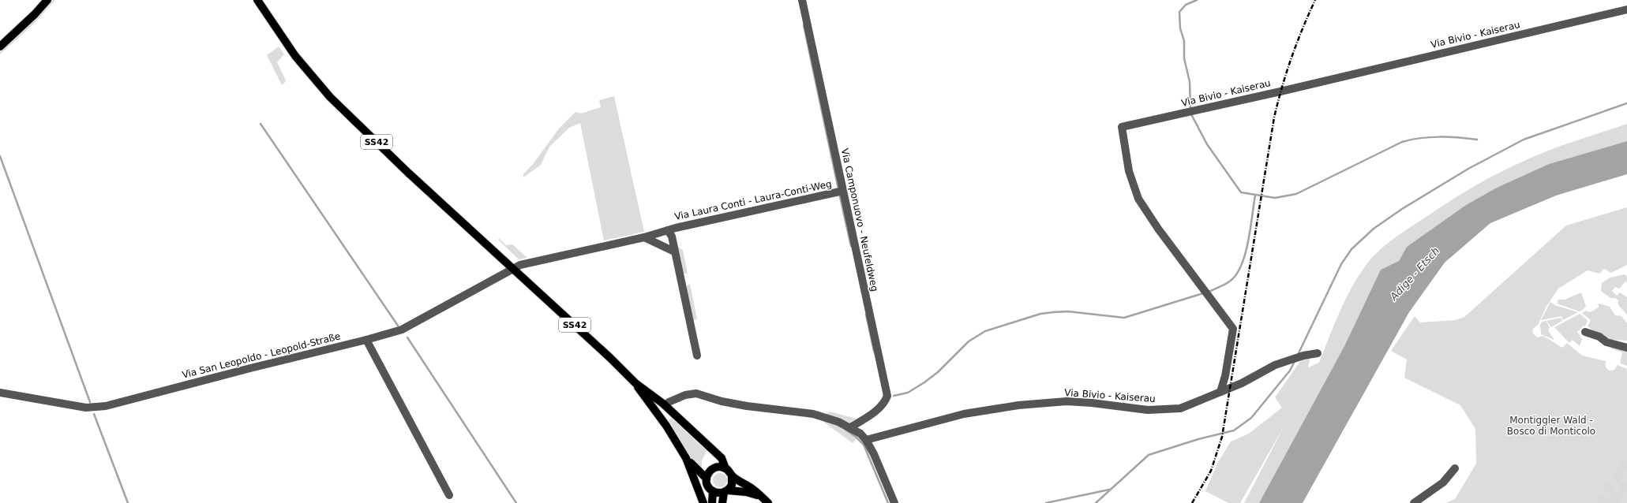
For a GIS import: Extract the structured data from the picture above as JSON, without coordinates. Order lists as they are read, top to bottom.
{
  "streets": {
    "main road": ["SS42"],
    "street": [
      "Via Bivio - Kaiserau",
      "Via Laura Conti - Laura-Conti-Weg",
      "Via Camponuovo - Neufeldweg",
      "Via San Leopoldo - Leopold-Straße"
    ]
  },
  "crossings": [
    ["SS42", "Via Laura Conti - Laura-Conti-Weg"],
    ["SS42", "Via San Leopoldo - Leopold-Straße"],
    ["Via Laura Conti - Laura-Conti-Weg", "Via Camponuovo - Neufeldweg"],
    ["Via Laura Conti - Laura-Conti-Weg", "Via San Leopoldo - Leopold-Straße"]
  ],
  "water": ["Adige - Etsch"],
  "parks": ["Montiggler Wald - Bosco di Monticolo"]
}
